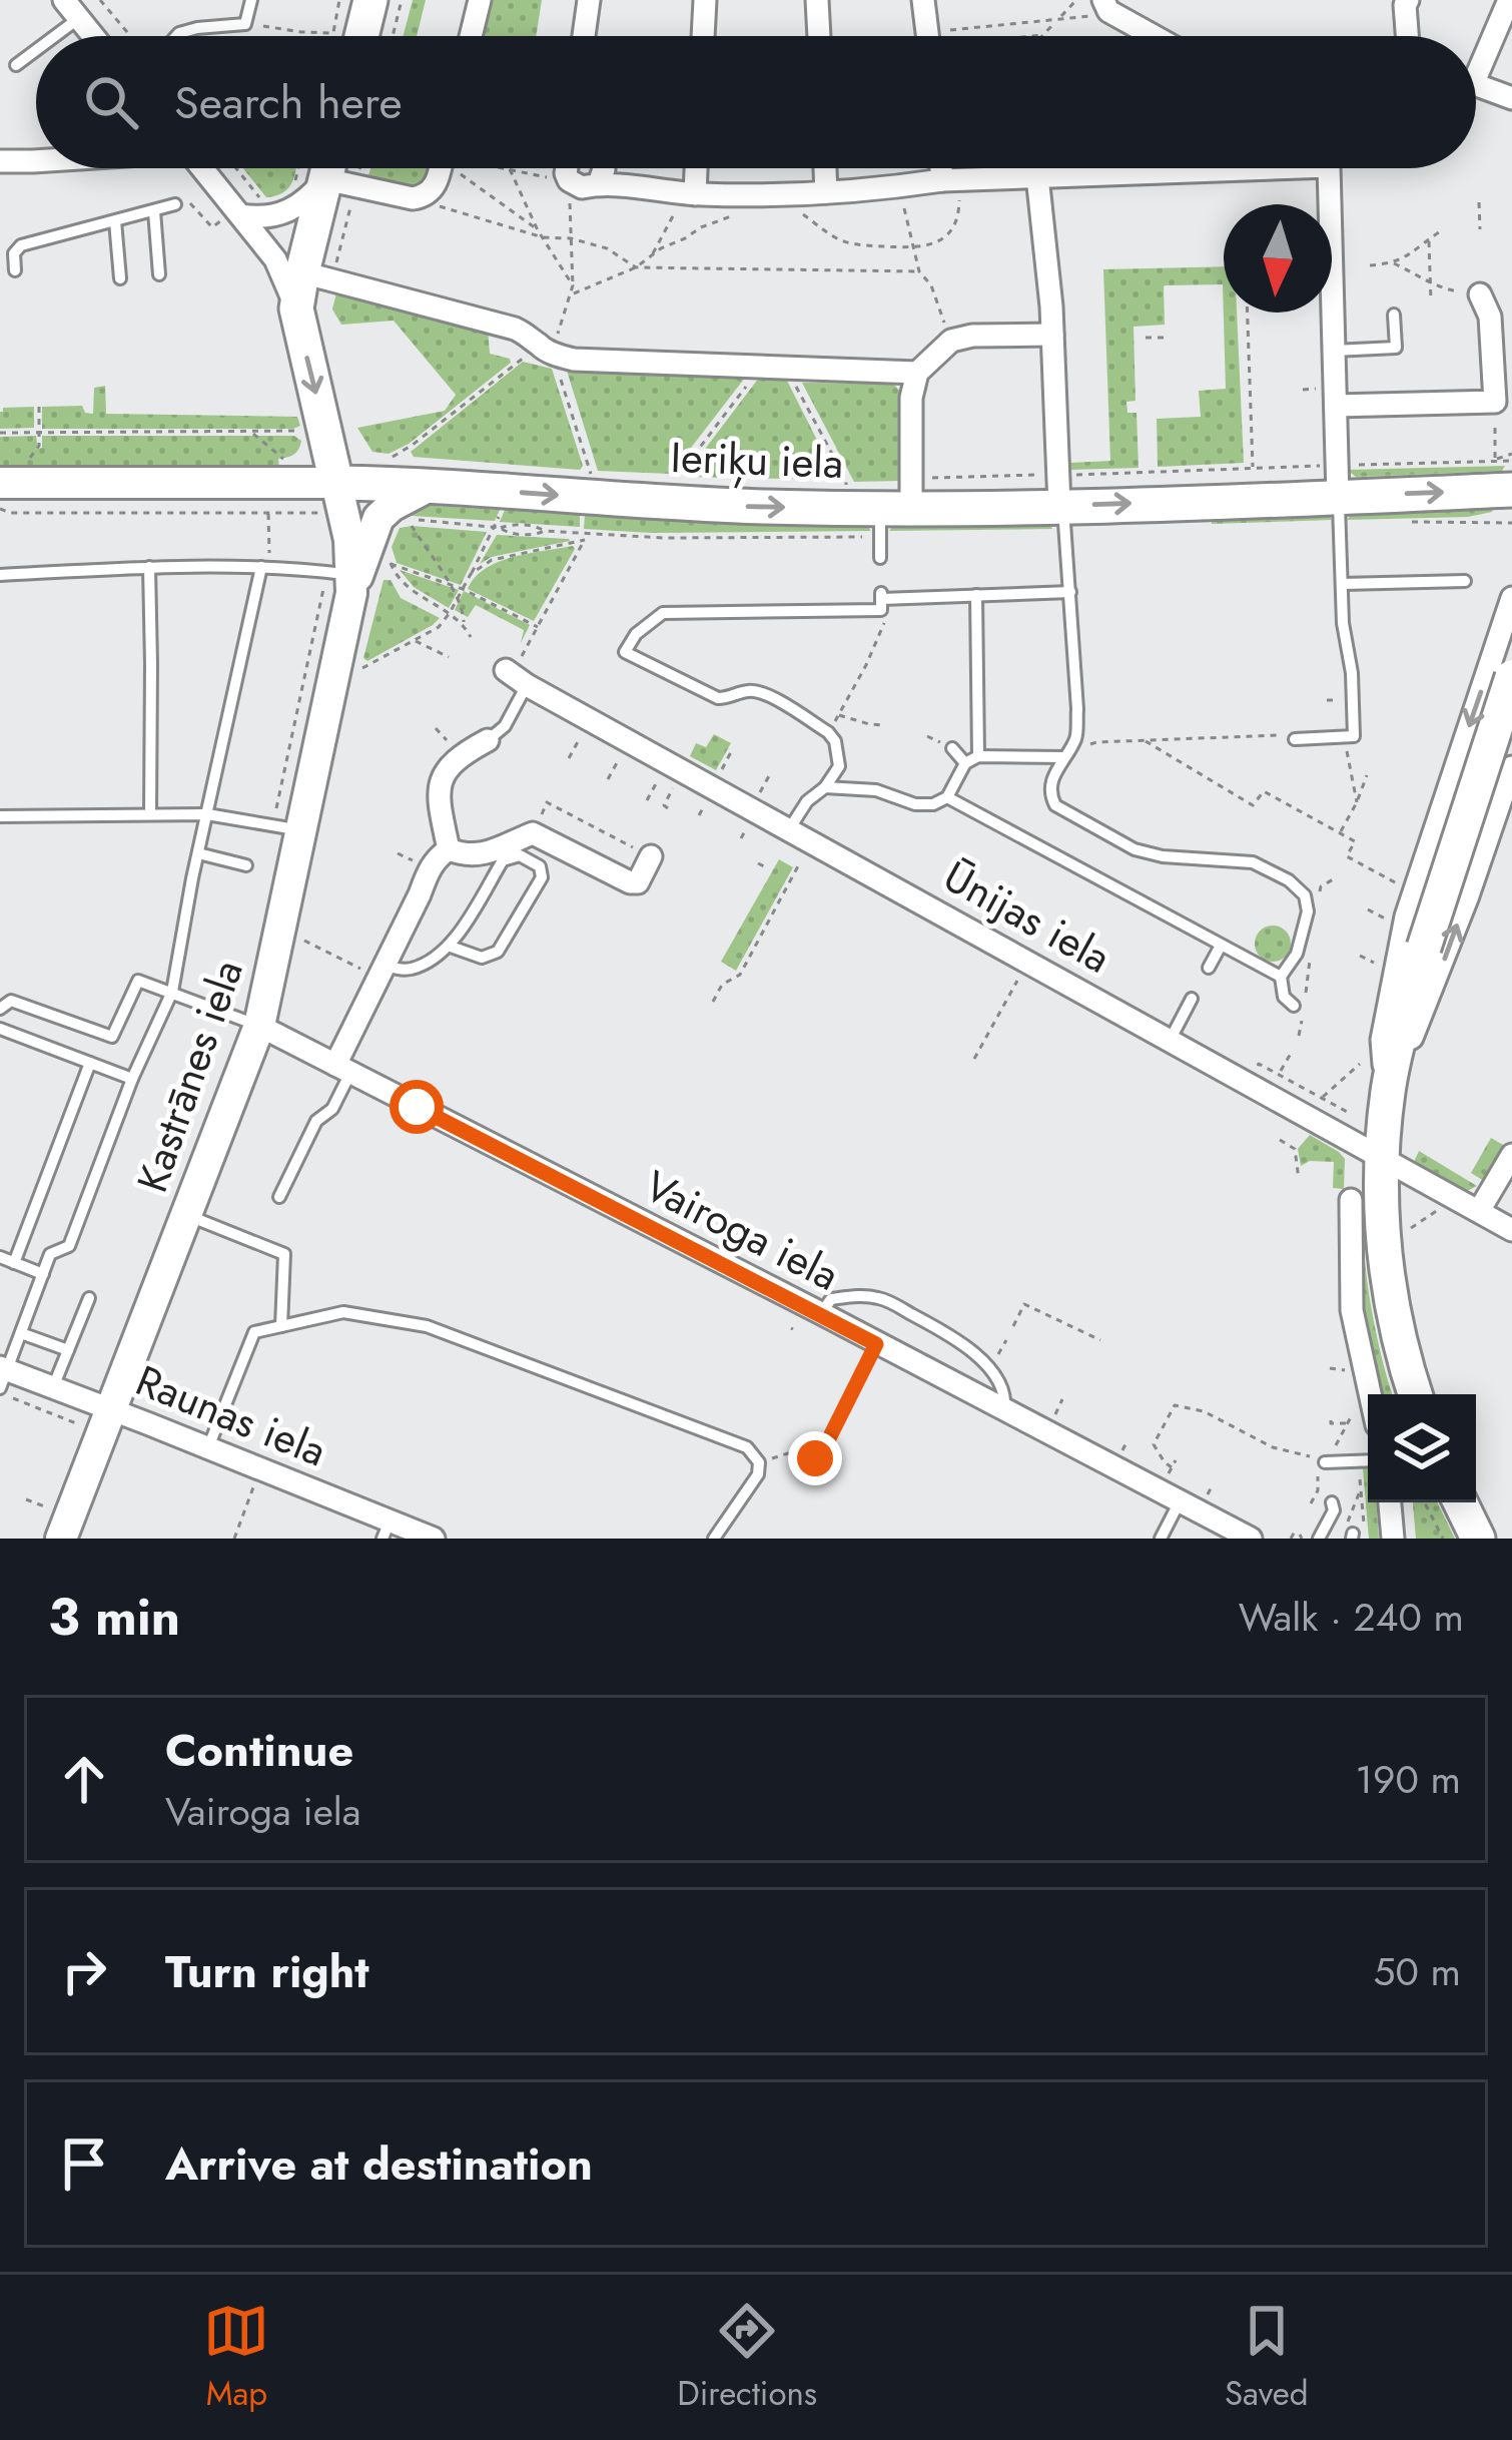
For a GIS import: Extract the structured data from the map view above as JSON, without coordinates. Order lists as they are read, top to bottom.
{
  "streets": {
    "main road": ["Ieriķu iela"],
    "street": [
      "Ūnijas iela",
      "Kastrānes iela",
      "Vairoga iela",
      "Raunas iela"
    ]
  },
  "crossings": [
    ["Ieriķu iela", "Kastrānes iela"],
    ["Kastrānes iela", "Vairoga iela"],
    ["Kastrānes iela", "Raunas iela"]
  ],
  "north": "bottom",
  "page": {
    "search": "Search here",
    "heading": ["3 min", "Walk · 240 m"],
    "list": [
      ["Continue", "Vairoga iela", "190 m"],
      ["Turn right", "50 m"],
      "Arrive at destination"
    ],
    "nav": ["Map", "Directions", "Saved"]
  }
}
